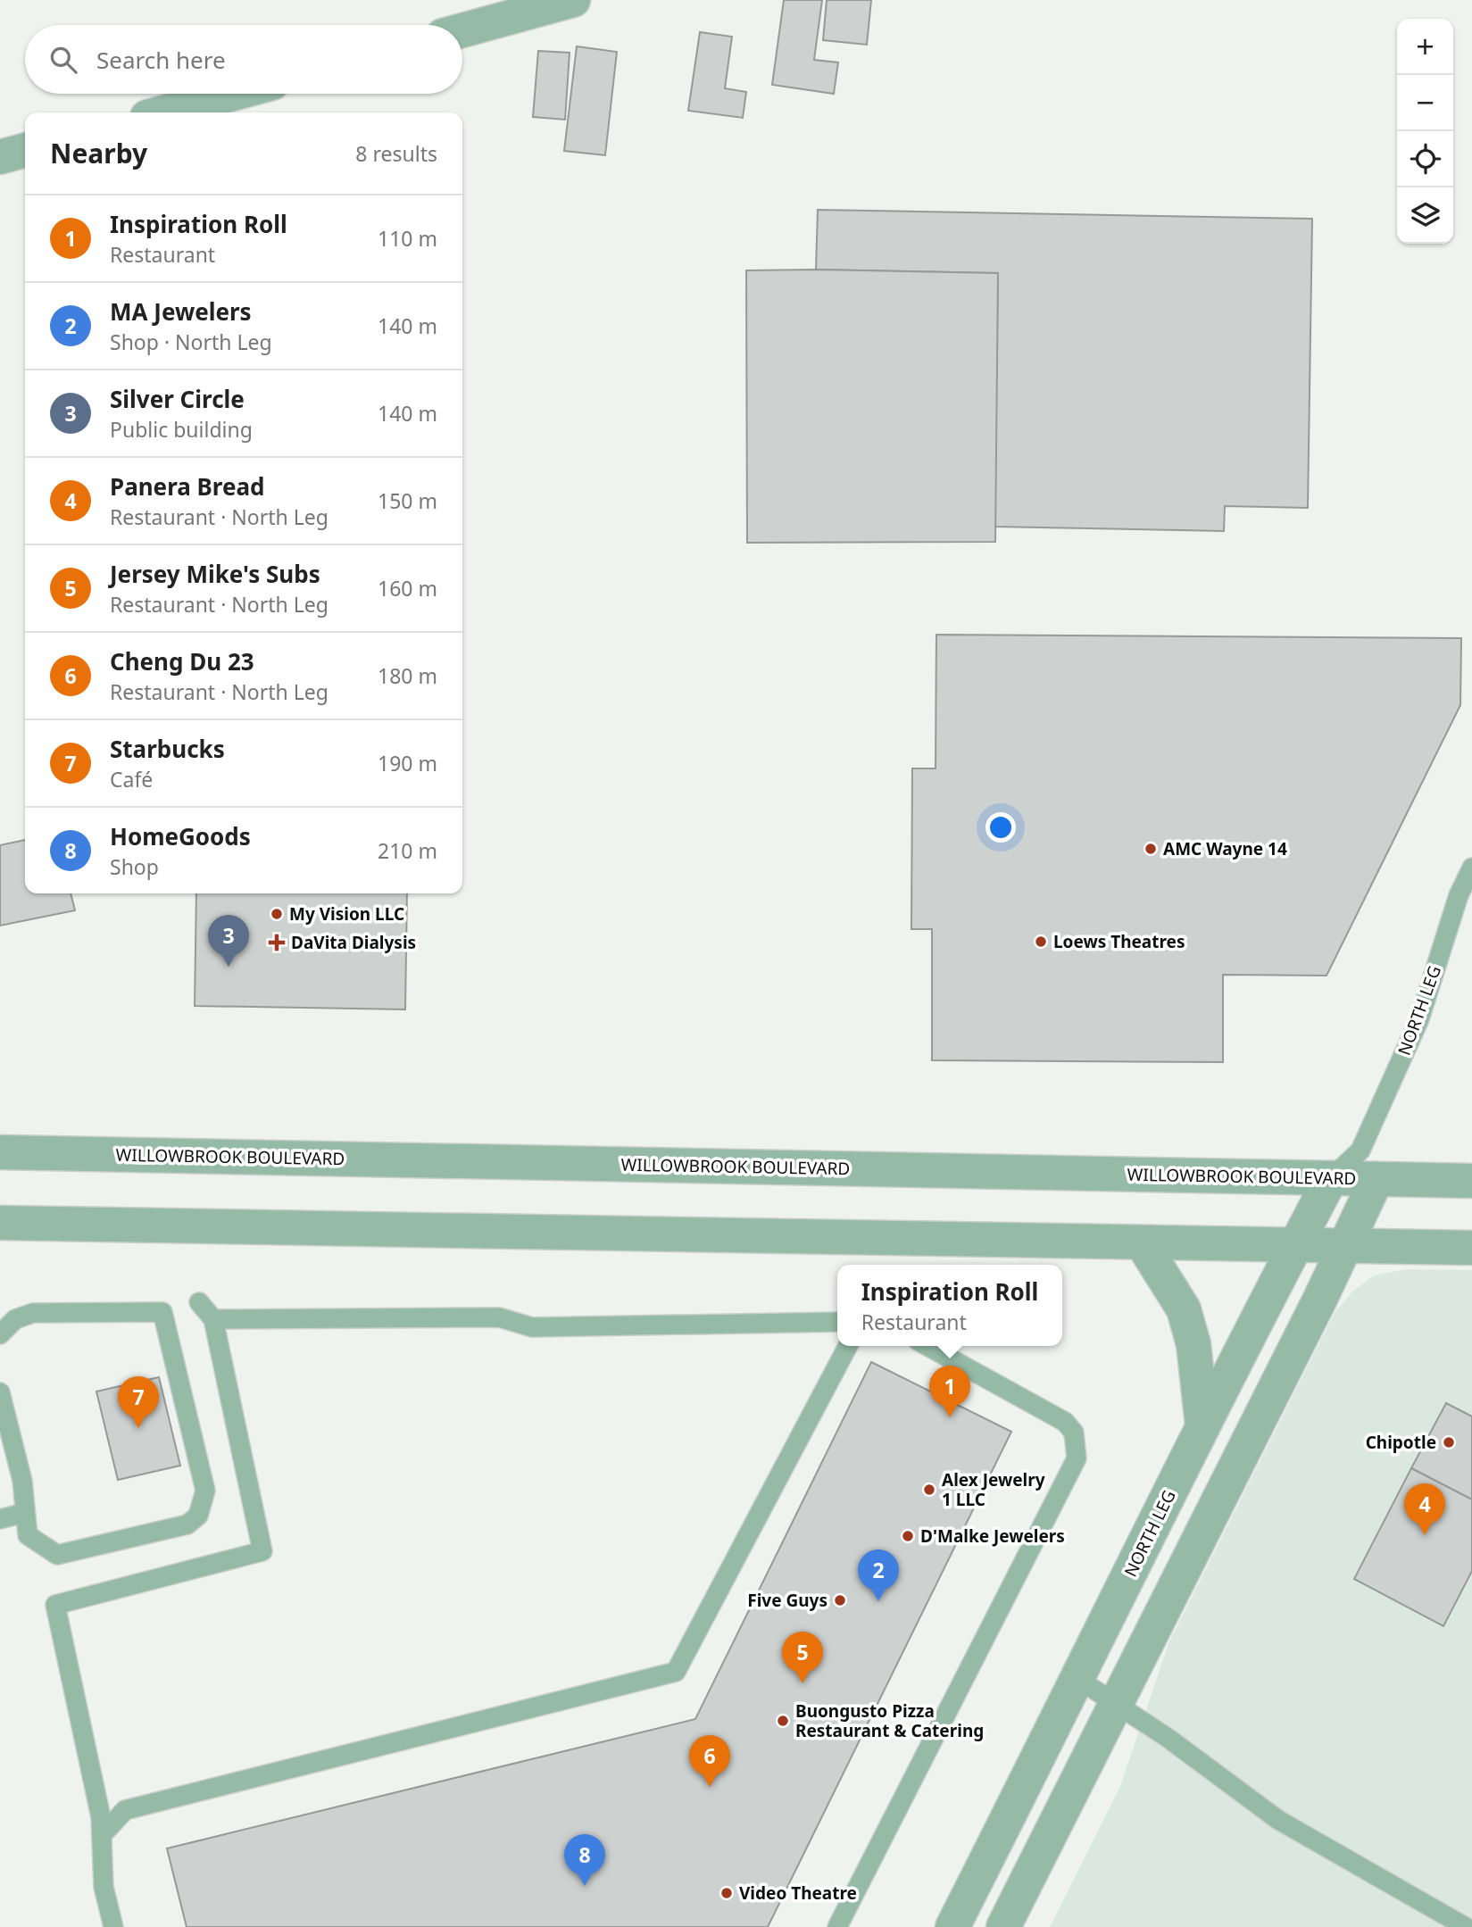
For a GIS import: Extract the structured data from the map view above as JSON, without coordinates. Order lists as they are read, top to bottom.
{
  "streets": {
    "street": ["NORTH LEG", "WILLOWBROOK BOULEVARD"]
  },
  "crossings": [
    ["NORTH LEG", "WILLOWBROOK BOULEVARD"]
  ],
  "places": {
    "other": [
      "AMC Wayne 14",
      "My Vision LLC",
      "Loews Theatres",
      "Chipotle",
      "Alex Jewelry 1 LLC",
      "D'Malke Jewelers",
      "Five Guys",
      "Buongusto Pizza Restaurant & Catering",
      "Video Theatre"
    ],
    "health": ["DaVita Dialysis"]
  },
  "page": {
    "map_buttons": ["+", "−"],
    "search": "Search here",
    "heading": ["Nearby", "8 results"],
    "list": [
      {
        "mark": "1",
        "name": "Inspiration Roll",
        "note": "Restaurant",
        "value": "110 m"
      },
      {
        "mark": "2",
        "name": "MA Jewelers",
        "note": "Shop · North Leg",
        "value": "140 m"
      },
      {
        "mark": "3",
        "name": "Silver Circle",
        "note": "Public building",
        "value": "140 m"
      },
      {
        "mark": "4",
        "name": "Panera Bread",
        "note": "Restaurant · North Leg",
        "value": "150 m"
      },
      {
        "mark": "5",
        "name": "Jersey Mike's Subs",
        "note": "Restaurant · North Leg",
        "value": "160 m"
      },
      {
        "mark": "6",
        "name": "Cheng Du 23",
        "note": "Restaurant · North Leg",
        "value": "180 m"
      },
      {
        "mark": "7",
        "name": "Starbucks",
        "note": "Café",
        "value": "190 m"
      },
      {
        "mark": "8",
        "name": "HomeGoods",
        "note": "Shop",
        "value": "210 m"
      }
    ],
    "pins": [
      "3",
      "1",
      "7",
      "4",
      "2",
      "5",
      "6",
      "8"
    ],
    "popup": ["Inspiration Roll", "Restaurant"]
  }
}
